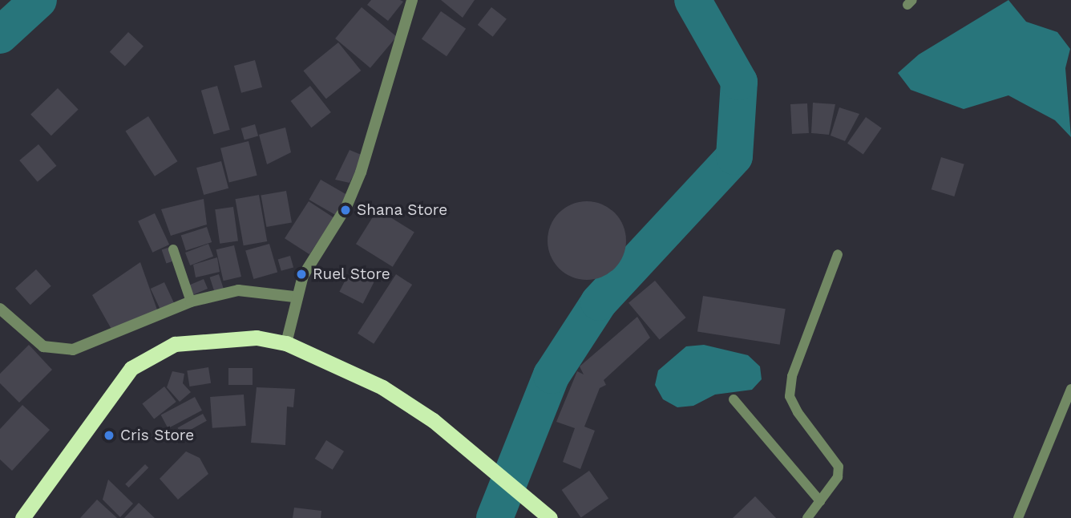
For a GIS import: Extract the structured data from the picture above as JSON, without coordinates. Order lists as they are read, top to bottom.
{
  "places": ["Shana Store", "Ruel Store", "Cris Store"]
}
